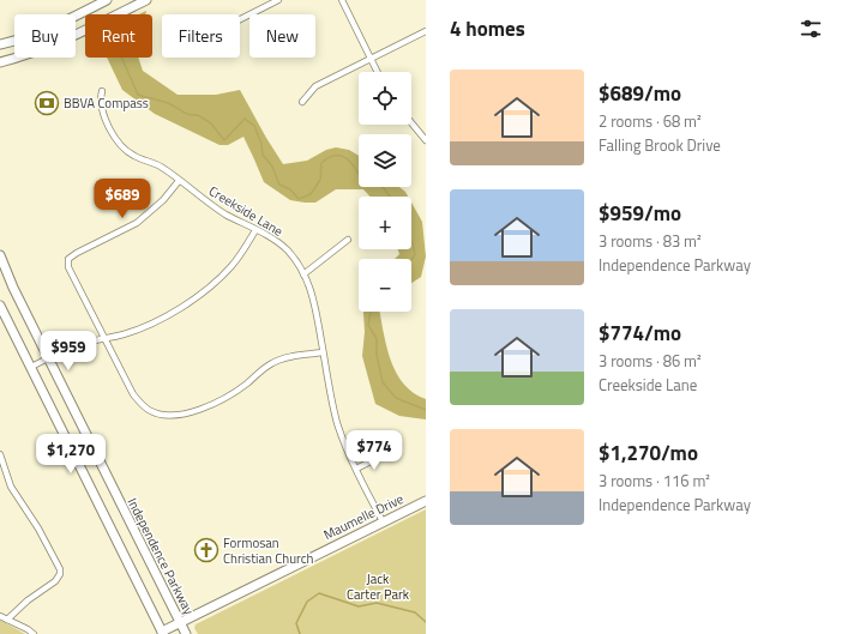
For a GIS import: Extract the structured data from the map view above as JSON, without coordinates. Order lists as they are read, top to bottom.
{
  "streets": {
    "main road": ["Maumelle Drive", "Independence Parkway"],
    "street": ["Creekside Lane"]
  },
  "crossings": [
    ["Creekside Lane", "Maumelle Drive"],
    ["Maumelle Drive", "Independence Parkway"]
  ],
  "parks": ["Jack Carter Park"],
  "places": {
    "bank": ["BBVA Compass"],
    "church": ["Formosan Christian Church"]
  },
  "page": {
    "heading": "4 homes",
    "chip": [
      "Buy",
      "Rent",
      "Filters",
      "New"
    ],
    "list": [
      {
        "name": "$689/mo",
        "note": "2 rooms · 68 m² · Falling Brook Drive"
      },
      {
        "name": "$959/mo",
        "note": "3 rooms · 83 m² · Independence Parkway"
      },
      {
        "name": "$774/mo",
        "note": "3 rooms · 86 m² · Creekside Lane"
      },
      {
        "name": "$1,270/mo",
        "note": "3 rooms · 116 m² · Independence Parkway"
      }
    ],
    "map_buttons": ["+", "−"],
    "price": [
      "$689",
      "$959",
      "$774",
      "$1,270"
    ]
  }
}
